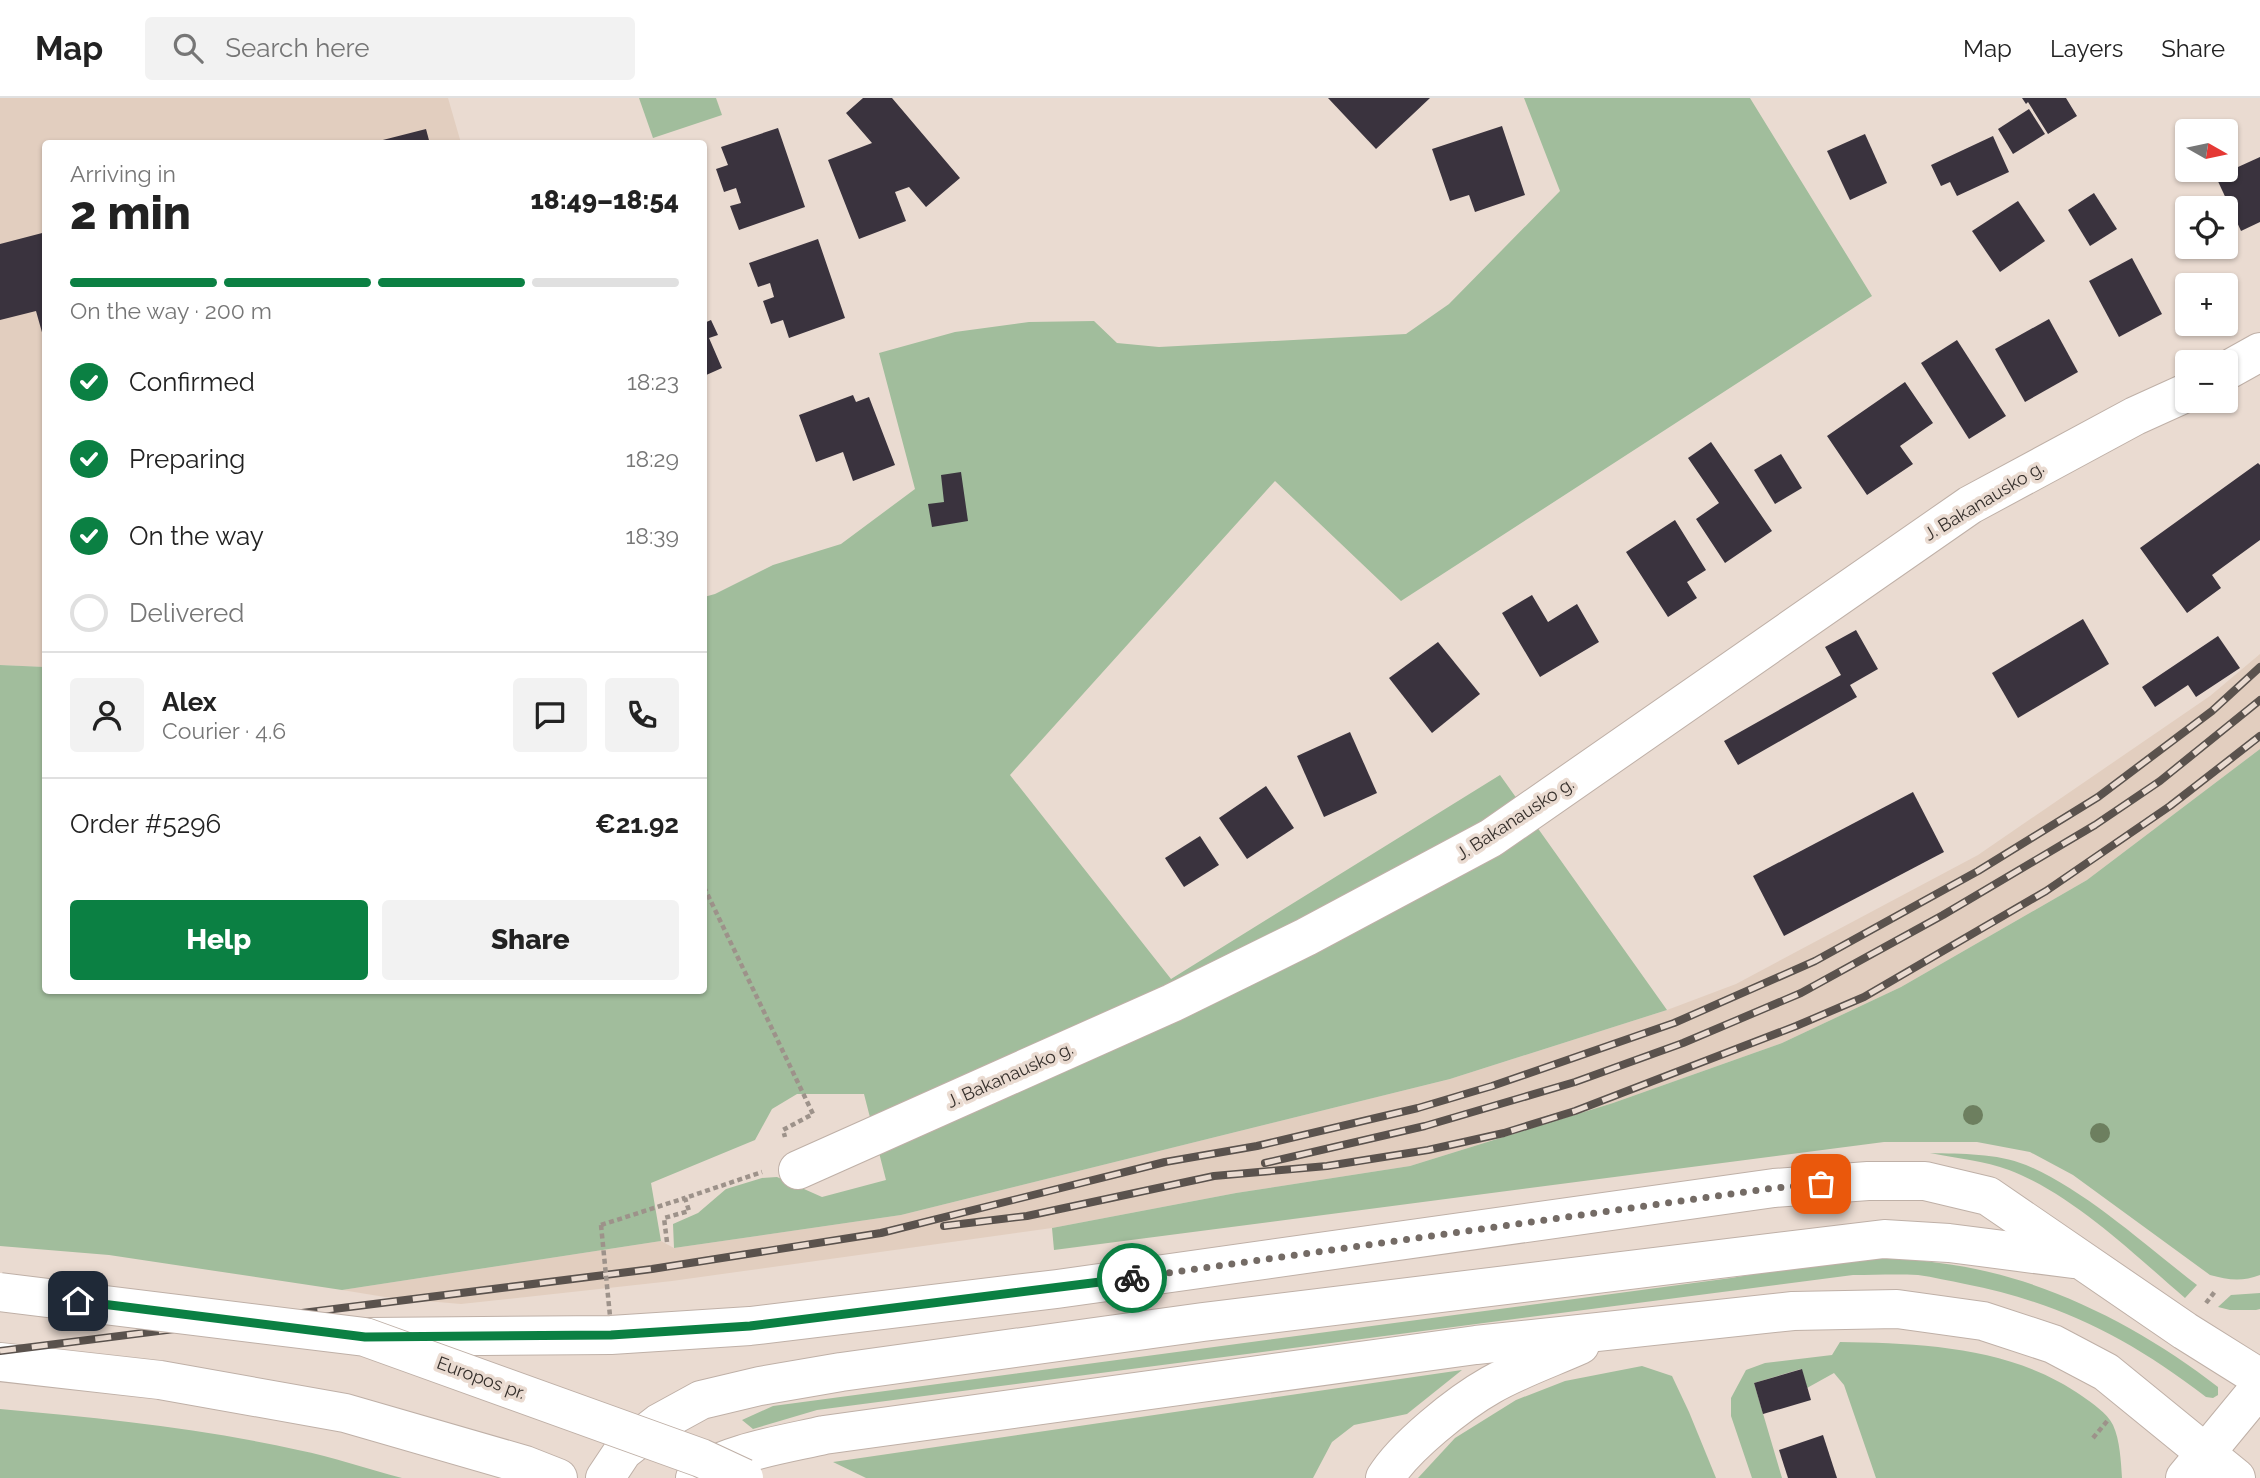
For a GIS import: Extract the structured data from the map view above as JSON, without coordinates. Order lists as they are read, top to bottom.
{
  "streets": {
    "main road": ["J. Bakanausko g.", "Europos pr."]
  },
  "north": "right",
  "page": {
    "header": "Map",
    "search": "Search here",
    "nav": ["Map", "Layers", "Share"],
    "map_buttons": ["+", "−"],
    "heading": ["2 min", "Arriving in", "18:49–18:54"],
    "panel": [
      "Alex",
      "Courier · 4.6",
      "Order #5296",
      "€21.92"
    ],
    "bar": "On the way · 200 m",
    "list": [
      ["Confirmed", "18:23"],
      ["Preparing", "18:29"],
      ["On the way", "18:39"],
      "Delivered"
    ],
    "buttons": ["Help", "Share"]
  }
}
